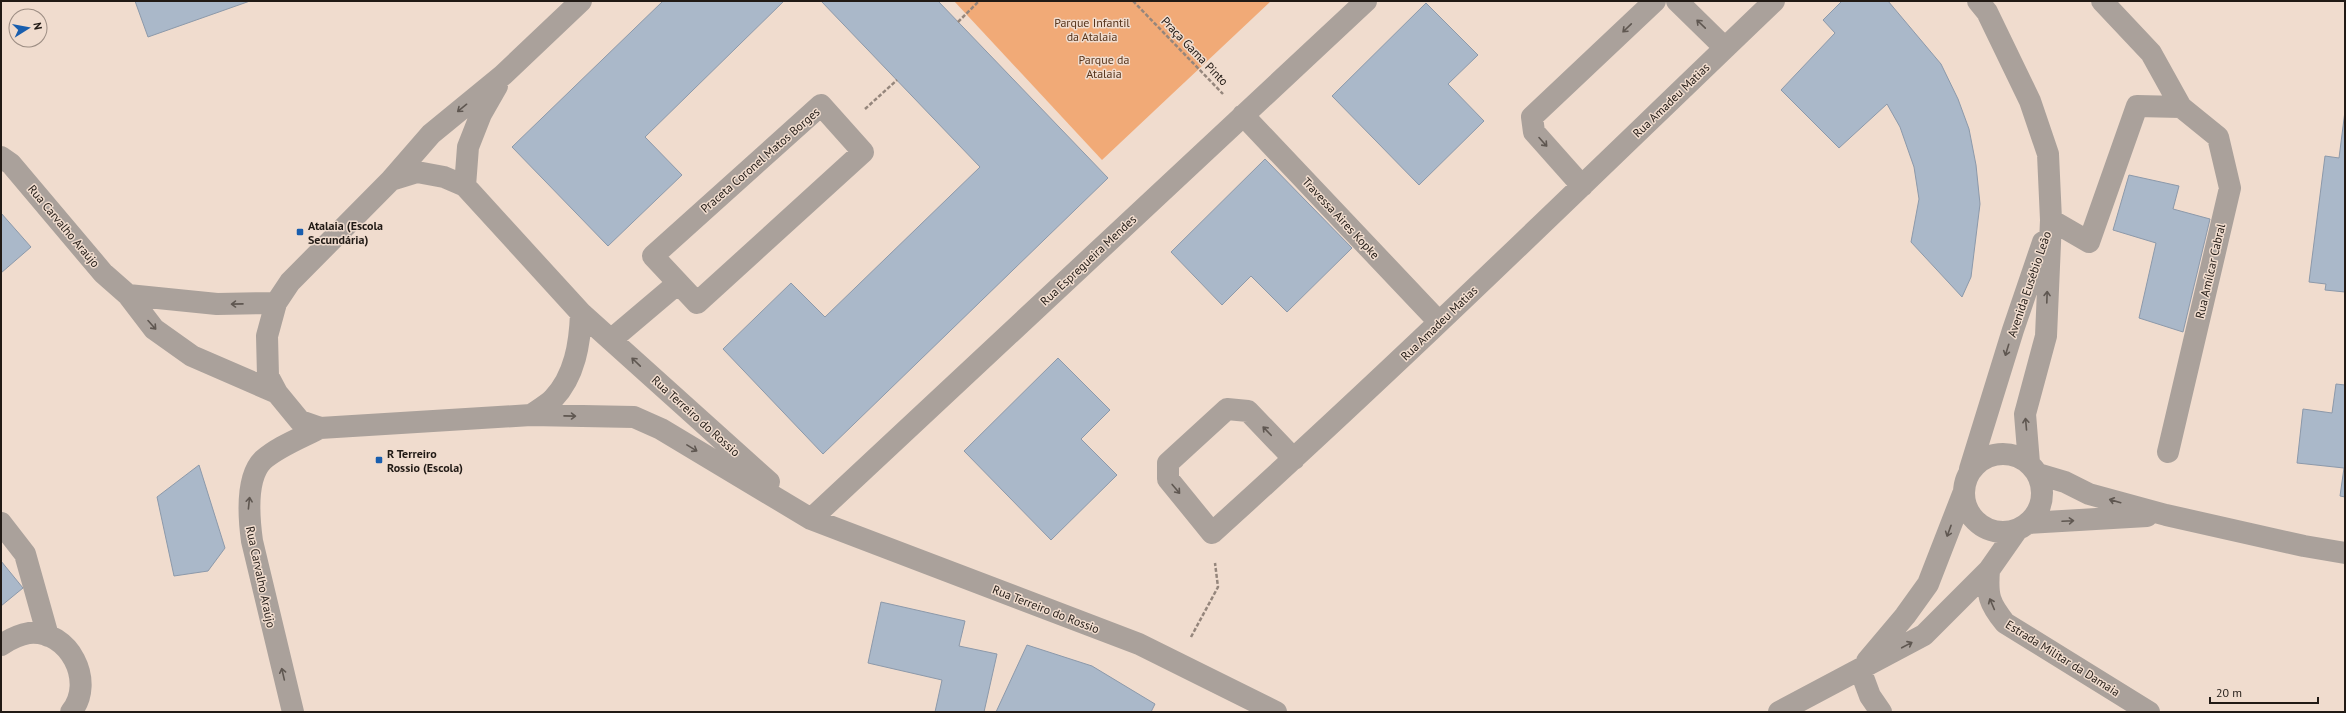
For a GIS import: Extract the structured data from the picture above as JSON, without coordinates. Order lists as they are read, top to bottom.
{
  "streets": {
    "street": [
      "Rua Amadeu Matias",
      "Praceta Coronel Matos Borges",
      "Travessa Aires Kopke",
      "Rua Carvalho Araújo",
      "Rua Espregueira Mendes",
      "Rua Amílcar Cabral",
      "Avenida Eusébio Leão",
      "Rua Terreiro do Rossio",
      "Estrada Militar da Damaia"
    ],
    "path": ["Praça Gama Pinto"]
  },
  "crossings": [
    ["Praça Gama Pinto", "Travessa Aires Kopke"],
    ["Praça Gama Pinto", "Rua Espregueira Mendes"],
    ["Rua Amadeu Matias", "Travessa Aires Kopke"],
    ["Travessa Aires Kopke", "Rua Espregueira Mendes"],
    ["Rua Carvalho Araújo", "Rua Terreiro do Rossio"],
    ["Rua Espregueira Mendes", "Rua Terreiro do Rossio"]
  ],
  "one_way": ["Estrada Militar da Damaia"],
  "parks": ["Parque Infantil da Atalaia", "Parque da Atalaia"],
  "places": {
    "transit": ["Atalaia (Escola Secundária)", "R Terreiro Rossio (Escola)"]
  },
  "scale_bar": "20 m",
  "north": "right"
}
